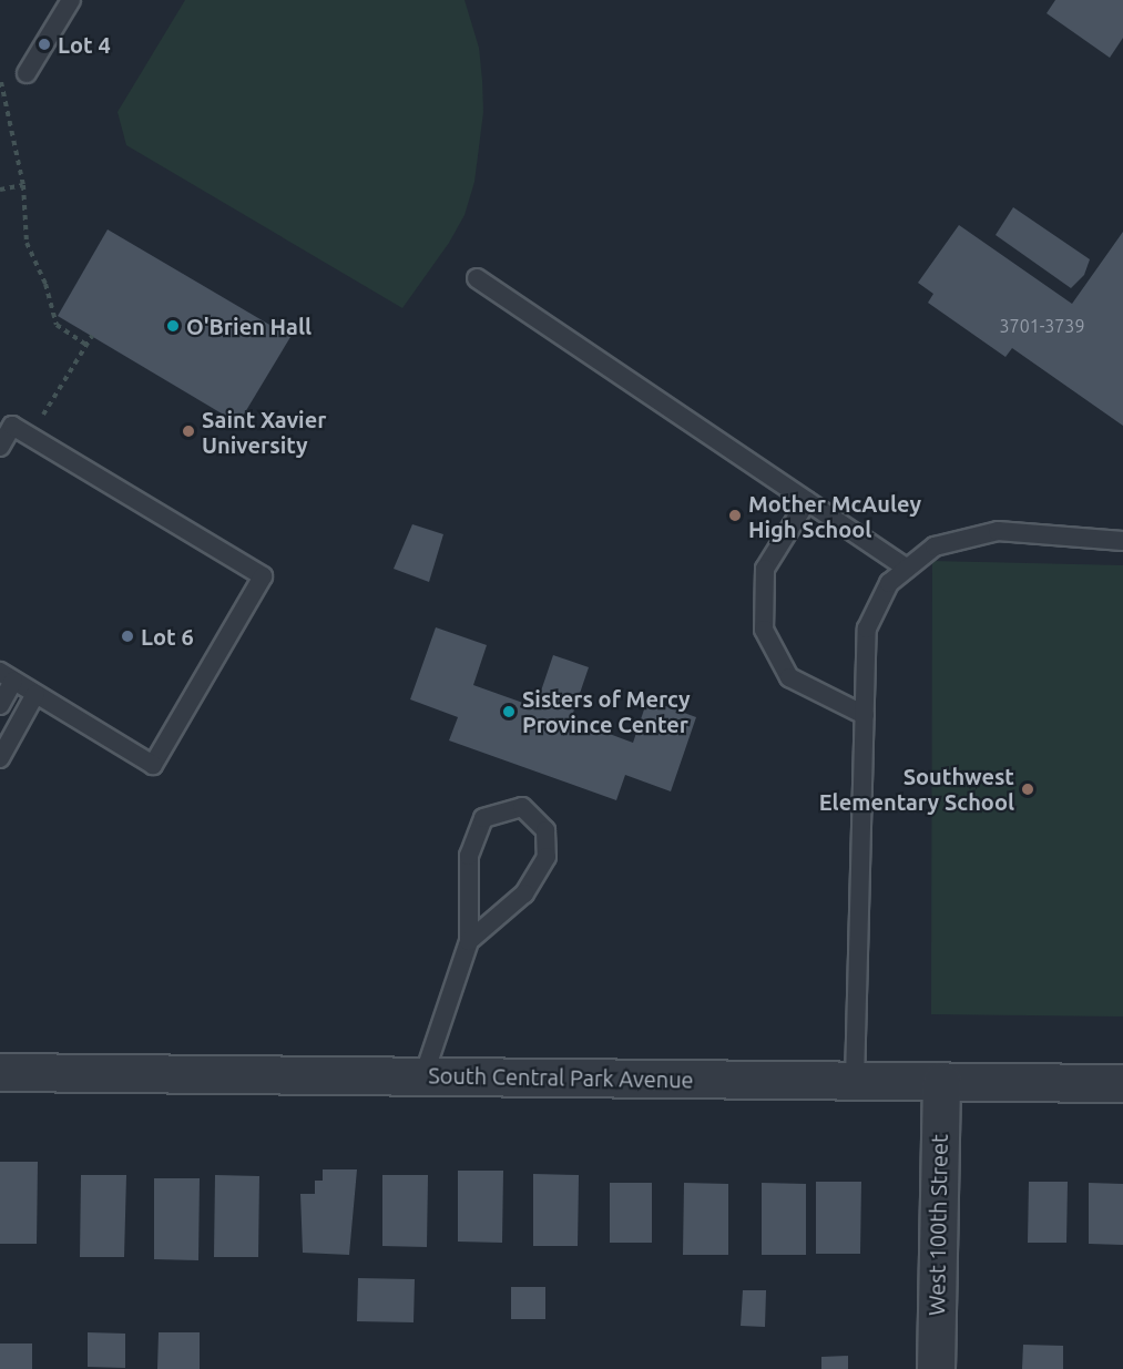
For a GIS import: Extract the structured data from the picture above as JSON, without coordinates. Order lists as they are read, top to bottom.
{
  "streets": {
    "street": ["South Central Park Avenue", "West 100th Street"]
  },
  "crossings": [
    ["South Central Park Avenue", "West 100th Street"]
  ],
  "places": [
    "Lot 4",
    "O'Brien Hall",
    "Saint Xavier University",
    "Mother McAuley High School",
    "Lot 6",
    "Sisters of Mercy Province Center",
    "Southwest Elementary School"
  ],
  "house_numbers": ["3701-3739"]
}
